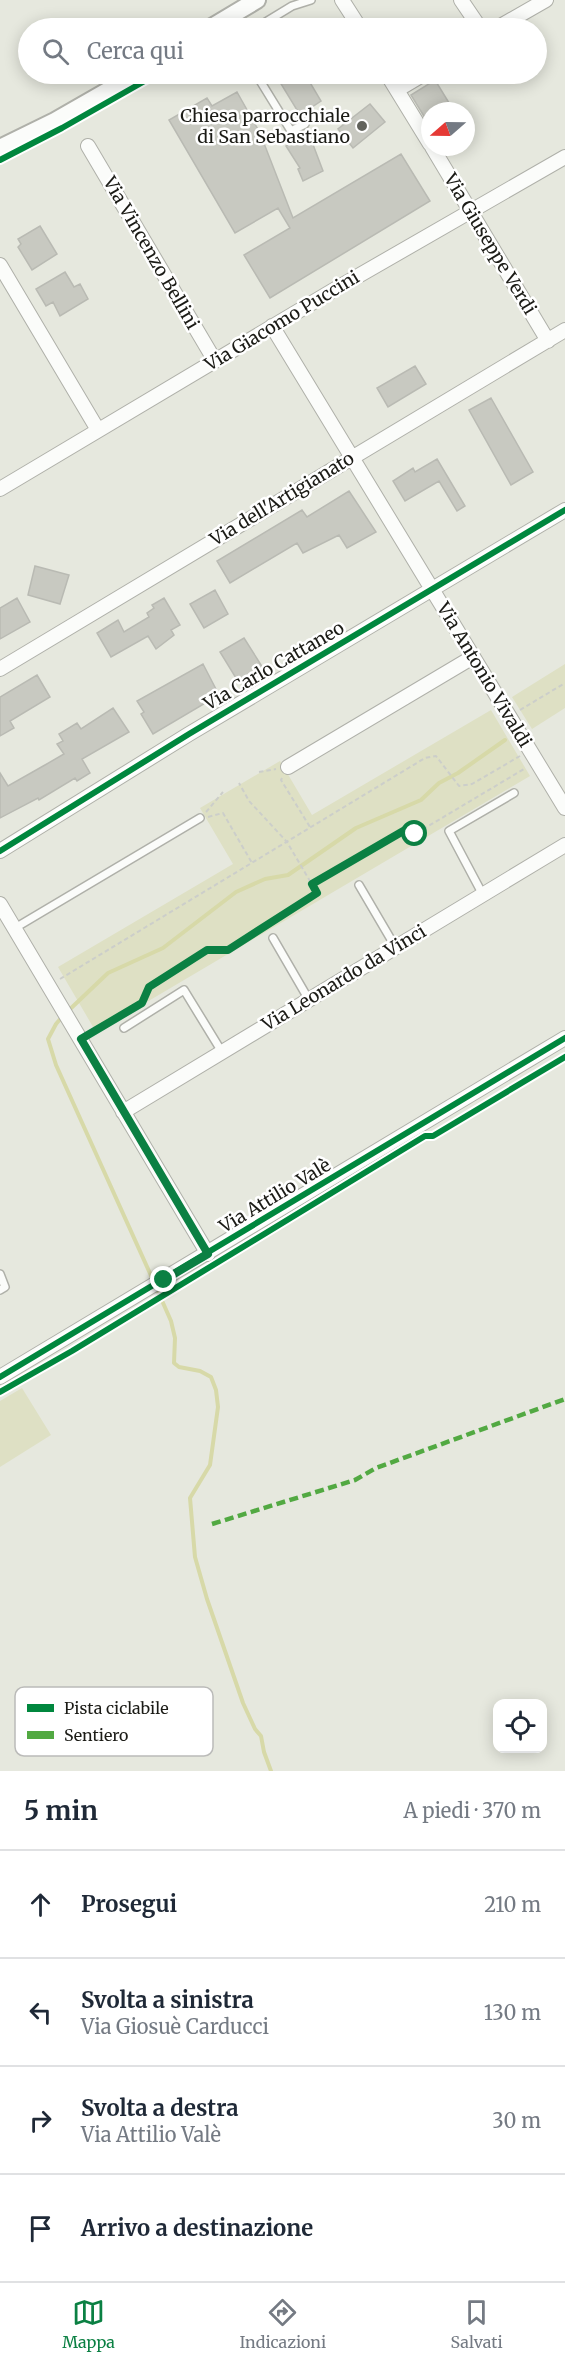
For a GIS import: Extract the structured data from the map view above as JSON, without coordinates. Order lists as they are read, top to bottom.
{
  "streets": {
    "street": [
      "Via Giuseppe Verdi",
      "Via Vincenzo Bellini",
      "Via Giacomo Puccini",
      "Via dell'Artigianato",
      "Via Carlo Cattaneo",
      "Via Antonio Vivaldi",
      "Via Leonardo da Vinci",
      "Via Attilio Valè"
    ]
  },
  "crossings": [
    ["Via Giuseppe Verdi", "Via Giacomo Puccini"],
    ["Via Giuseppe Verdi", "Via dell'Artigianato"],
    ["Via Vincenzo Bellini", "Via Giacomo Puccini"],
    ["Via Giacomo Puccini", "Via Antonio Vivaldi"],
    ["Via dell'Artigianato", "Via Antonio Vivaldi"],
    ["Via Carlo Cattaneo", "Via Antonio Vivaldi"]
  ],
  "places": ["Chiesa parrocchiale di San Sebastiano"],
  "legend": ["Pista ciclabile", "Sentiero"],
  "north": "left",
  "page": {
    "search": "Cerca qui",
    "heading": ["5 min", "A piedi · 370 m"],
    "list": [
      ["Prosegui", "210 m"],
      ["Svolta a sinistra", "Via Giosuè Carducci", "130 m"],
      ["Svolta a destra", "Via Attilio Valè", "30 m"],
      "Arrivo a destinazione"
    ],
    "nav": ["Mappa", "Indicazioni", "Salvati"]
  }
}
